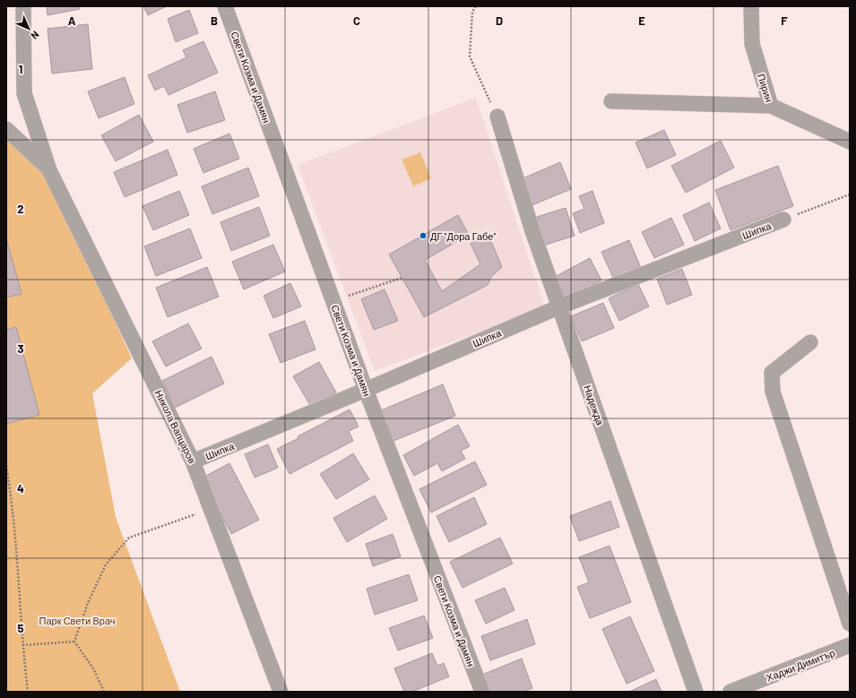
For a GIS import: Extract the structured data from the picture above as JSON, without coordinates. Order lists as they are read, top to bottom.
{
  "streets": {
    "street": [
      "Свети Козма и Дамян",
      "Пирин",
      "Шипка",
      "Надежда",
      "Никола Вапцаров",
      "Хаджи Димитър"
    ]
  },
  "crossings": [
    ["Свети Козма и Дамян", "Шипка"],
    ["Шипка", "Надежда"],
    ["Шипка", "Никола Вапцаров"]
  ],
  "parks": ["Парк Свети Врач"],
  "places": ["ДГ \"Дора Габе\""],
  "north": "bottom right",
  "grid": {
    "columns": [
      "A",
      "B",
      "C",
      "D",
      "E",
      "F"
    ],
    "rows": [
      "1",
      "2",
      "3",
      "4",
      "5"
    ]
  }
}
